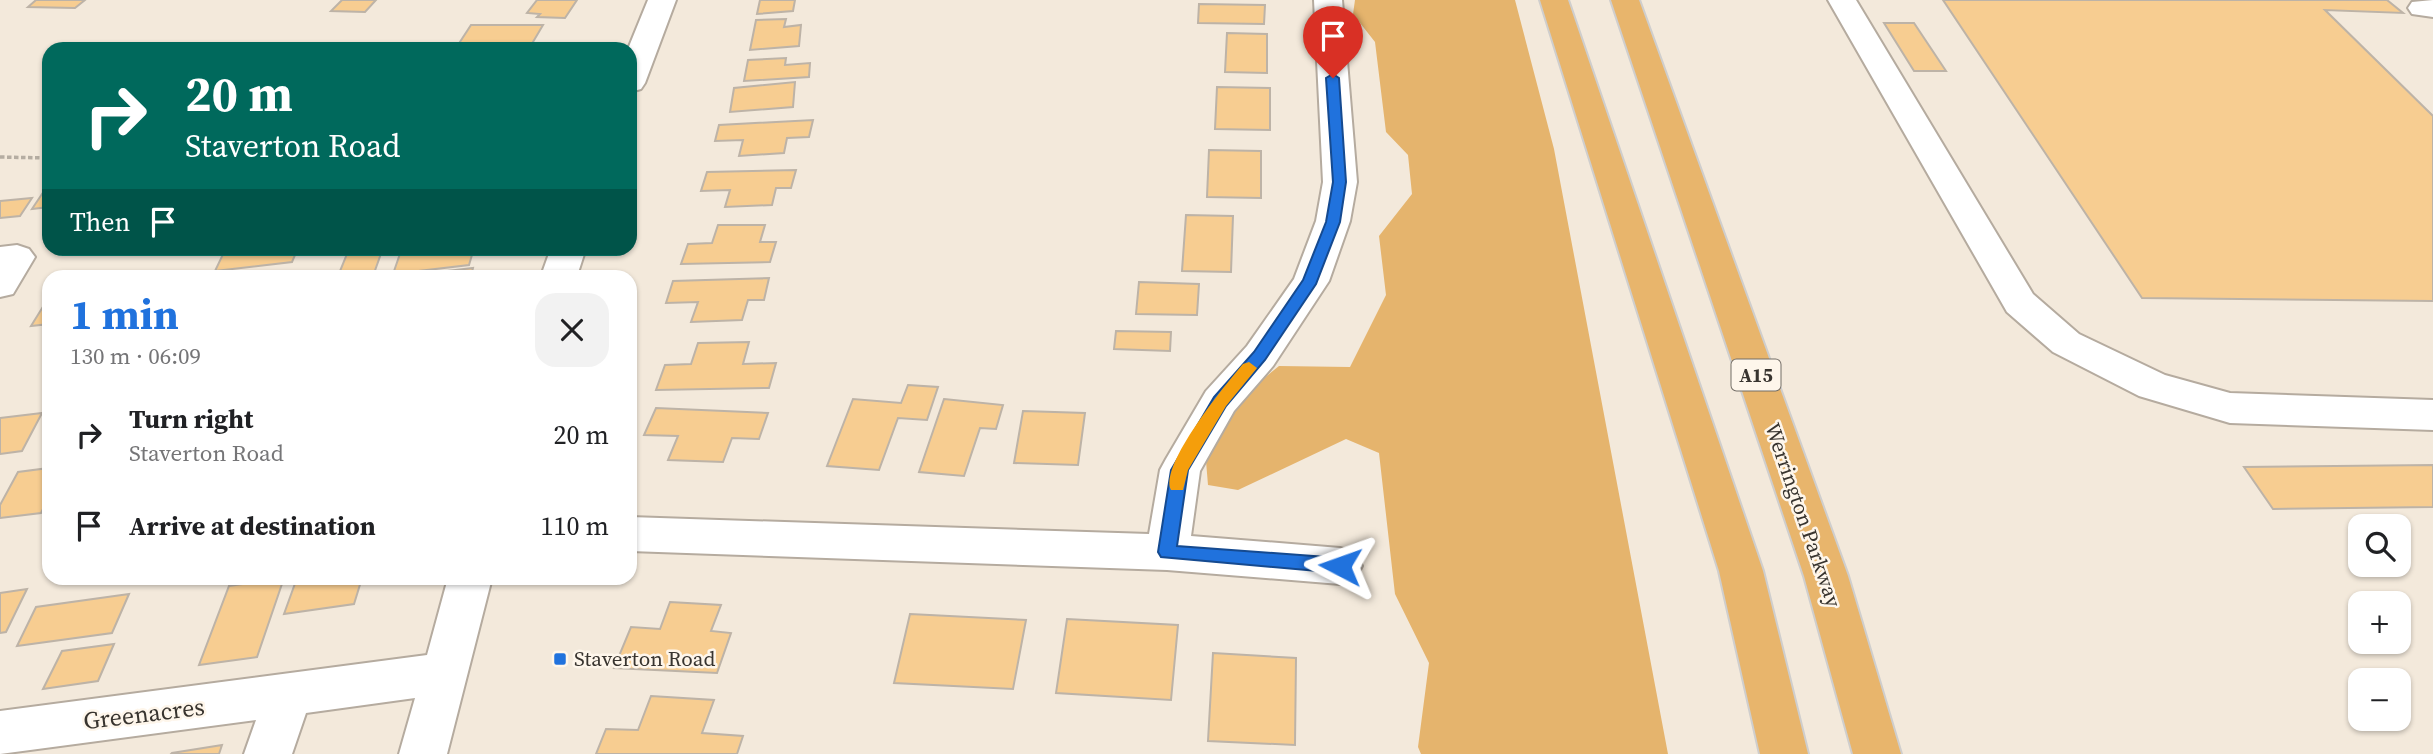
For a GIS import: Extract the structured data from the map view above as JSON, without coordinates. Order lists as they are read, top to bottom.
{
  "streets": {
    "highway": ["A15", "Werrington Parkway"],
    "street": ["Greenacres"]
  },
  "places": {
    "transit": ["Staverton Road"]
  },
  "page": {
    "turn": ["20 m", "Staverton Road"],
    "then": "Then",
    "heading": ["1 min", "130 m · 06:09"],
    "list": [
      {
        "name": "Turn right",
        "note": "Staverton Road",
        "value": "20 m"
      },
      {
        "name": "Arrive at destination",
        "value": "110 m"
      }
    ],
    "map_buttons": ["+", "−"]
  }
}
